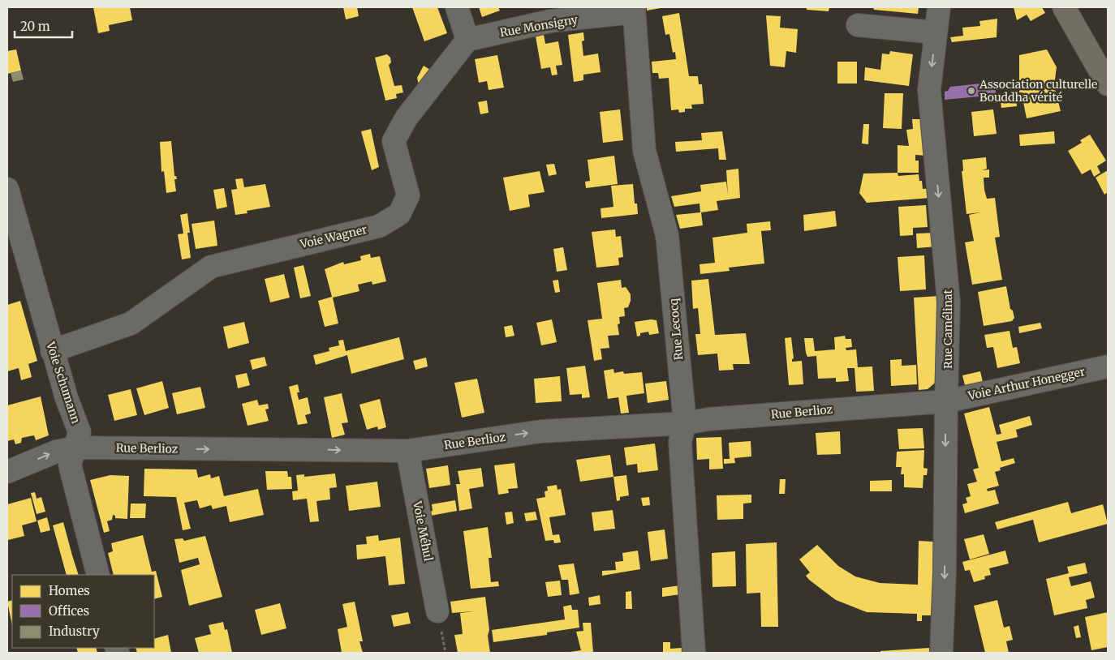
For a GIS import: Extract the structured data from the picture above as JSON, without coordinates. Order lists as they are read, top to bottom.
{
  "streets": {
    "street": [
      "Rue Monsigny",
      "Voie Wagner",
      "Rue Lecocq",
      "Rue Camélinat",
      "Voie Schumann",
      "Voie Arthur Honegger",
      "Rue Berlioz",
      "Voie Méhul"
    ]
  },
  "crossings": [
    ["Rue Monsigny", "Voie Wagner"],
    ["Rue Monsigny", "Rue Lecocq"],
    ["Voie Wagner", "Voie Schumann"],
    ["Rue Lecocq", "Rue Berlioz"],
    ["Rue Camélinat", "Voie Arthur Honegger"],
    ["Rue Camélinat", "Rue Berlioz"],
    ["Voie Schumann", "Rue Berlioz"],
    ["Voie Arthur Honegger", "Rue Berlioz"],
    ["Rue Berlioz", "Voie Méhul"]
  ],
  "one_way": ["Rue Camélinat", "Rue Berlioz"],
  "places": ["Association culturelle Bouddha vérité"],
  "legend": ["Homes", "Offices", "Industry"],
  "scale_bar": "20 m"
}
